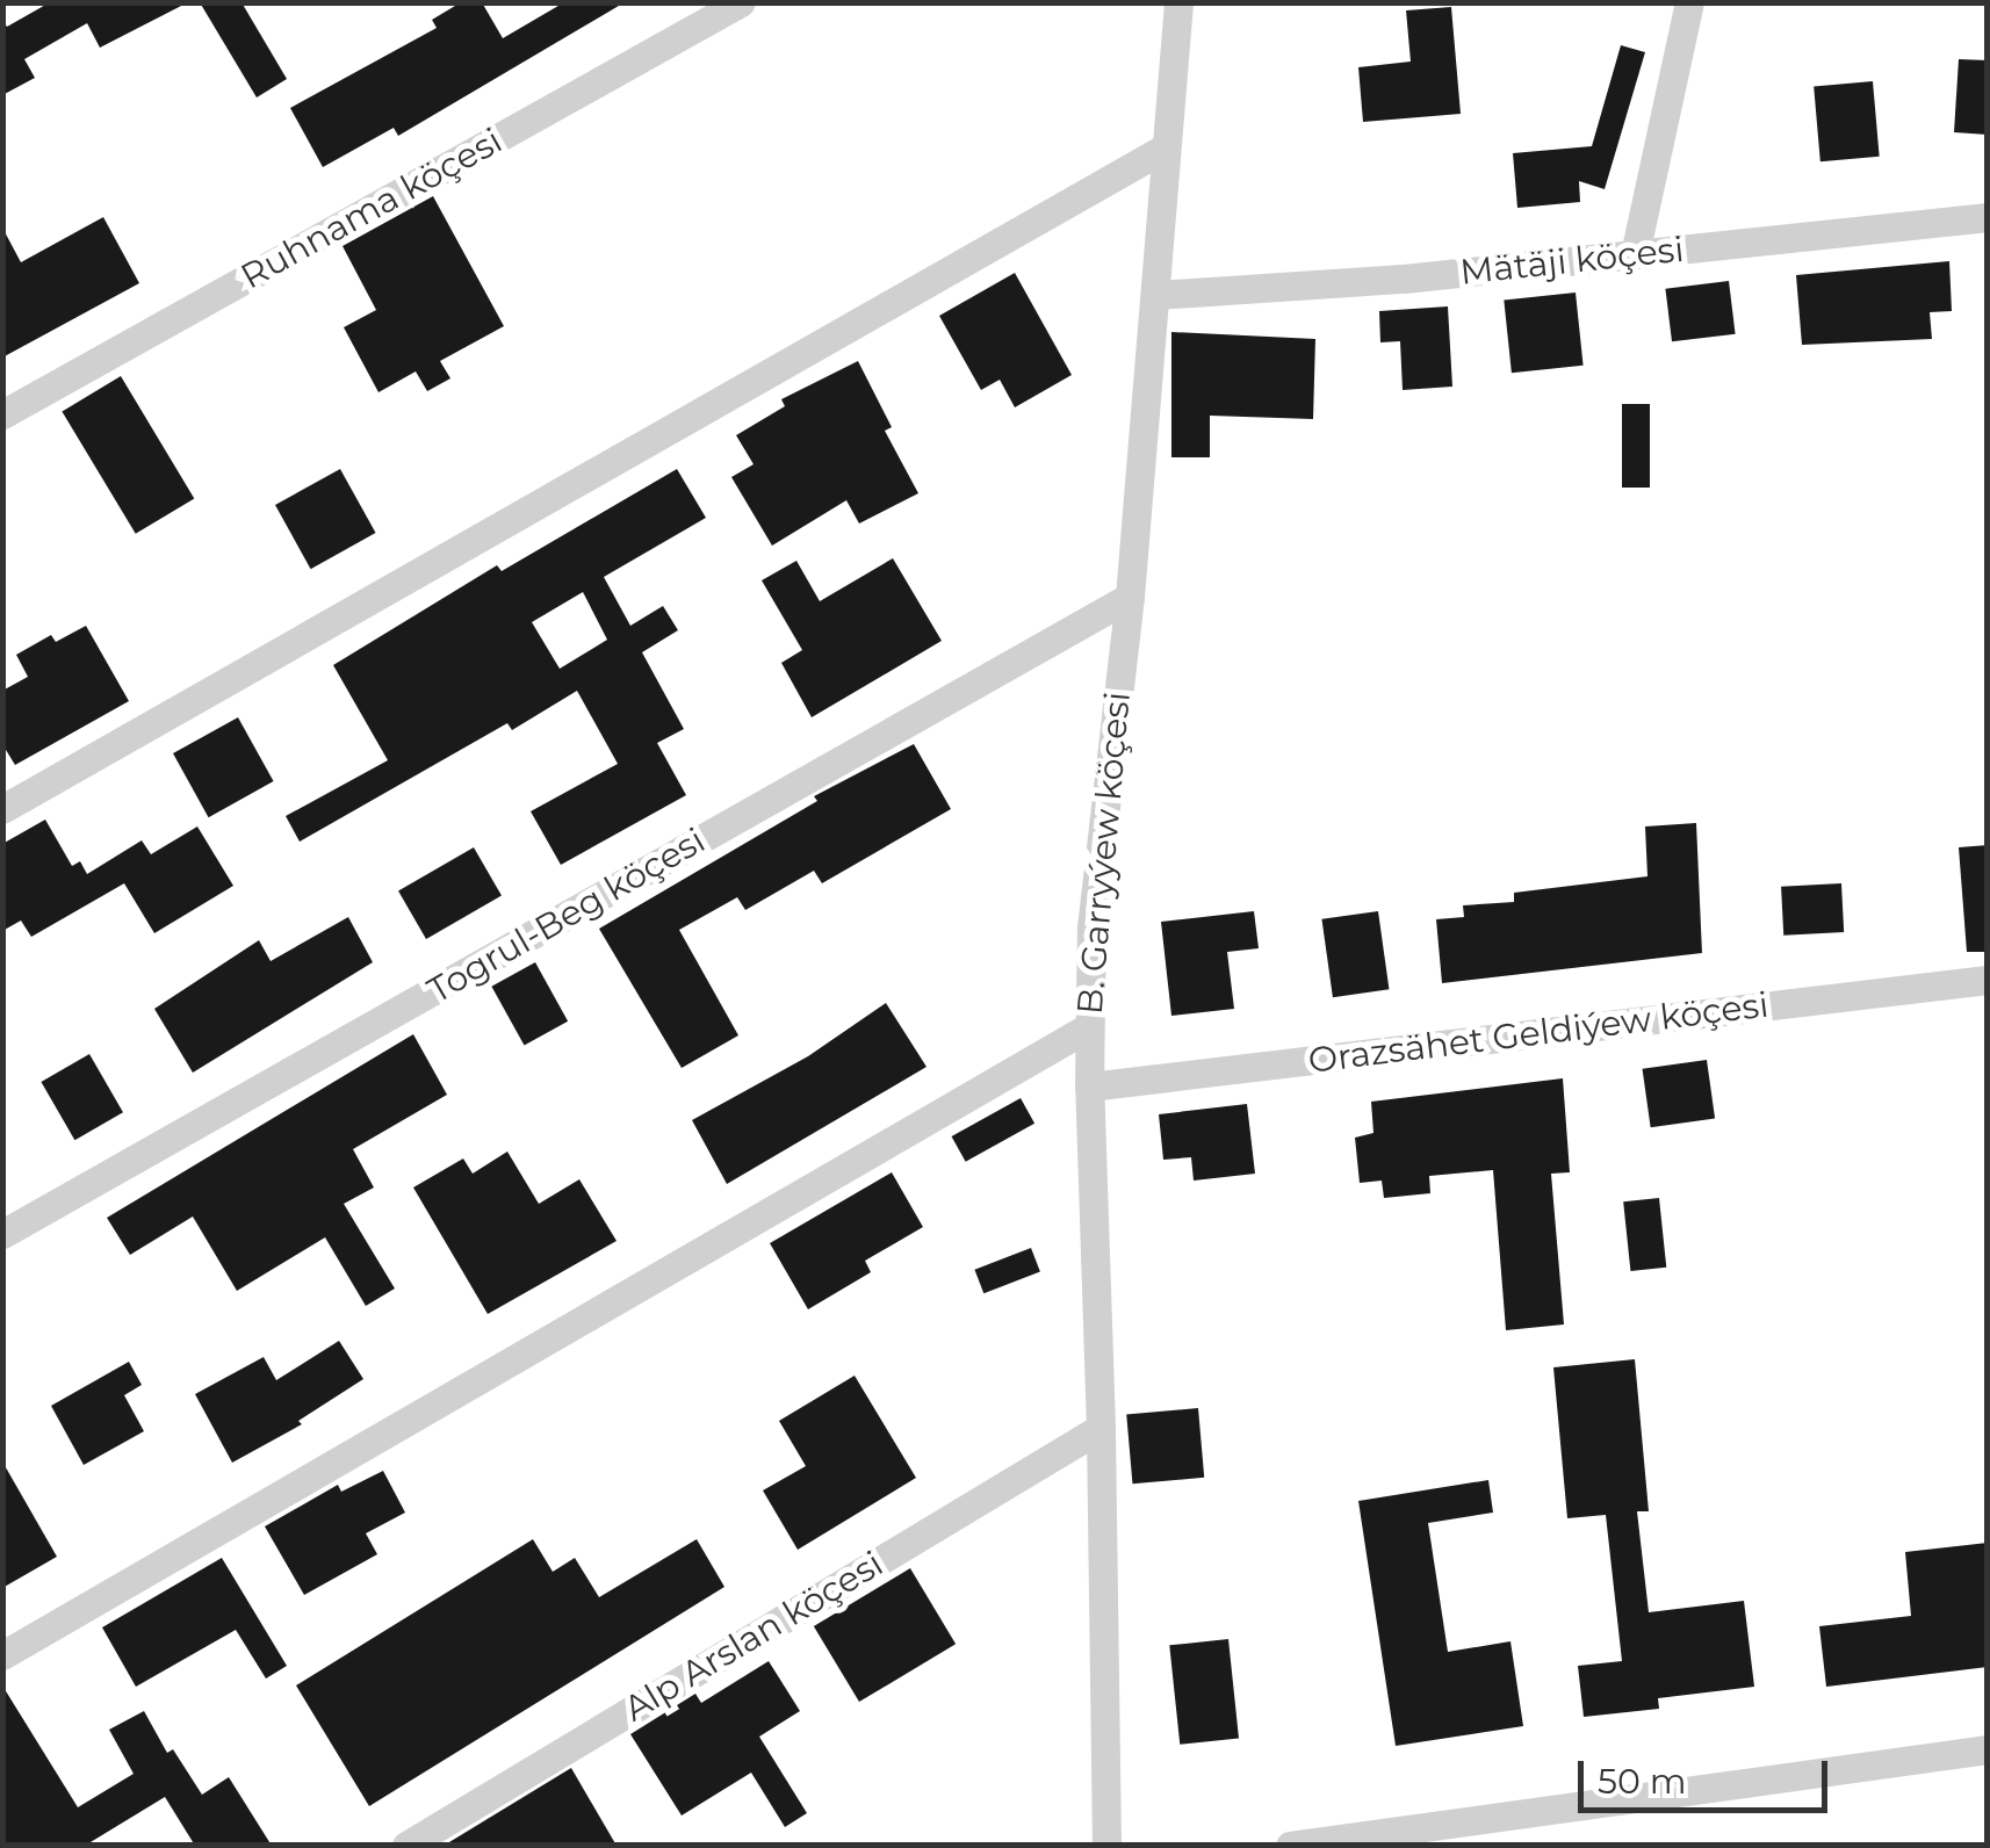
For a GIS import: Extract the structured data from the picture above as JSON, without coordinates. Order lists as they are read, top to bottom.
{
  "streets": {
    "street": [
      "Ruhnama köçesi",
      "Mätäji köçesi",
      "B. Garryýew köçesi",
      "Togrul-Beg köçesi",
      "Orazsähet Geldiýew köçesi",
      "Alp Arslan köçesi"
    ]
  },
  "crossings": [
    ["Mätäji köçesi", "B. Garryýew köçesi"],
    ["B. Garryýew köçesi", "Togrul-Beg köçesi"],
    ["B. Garryýew köçesi", "Orazsähet Geldiýew köçesi"],
    ["B. Garryýew köçesi", "Alp Arslan köçesi"]
  ],
  "scale_bar": "50 m"
}
